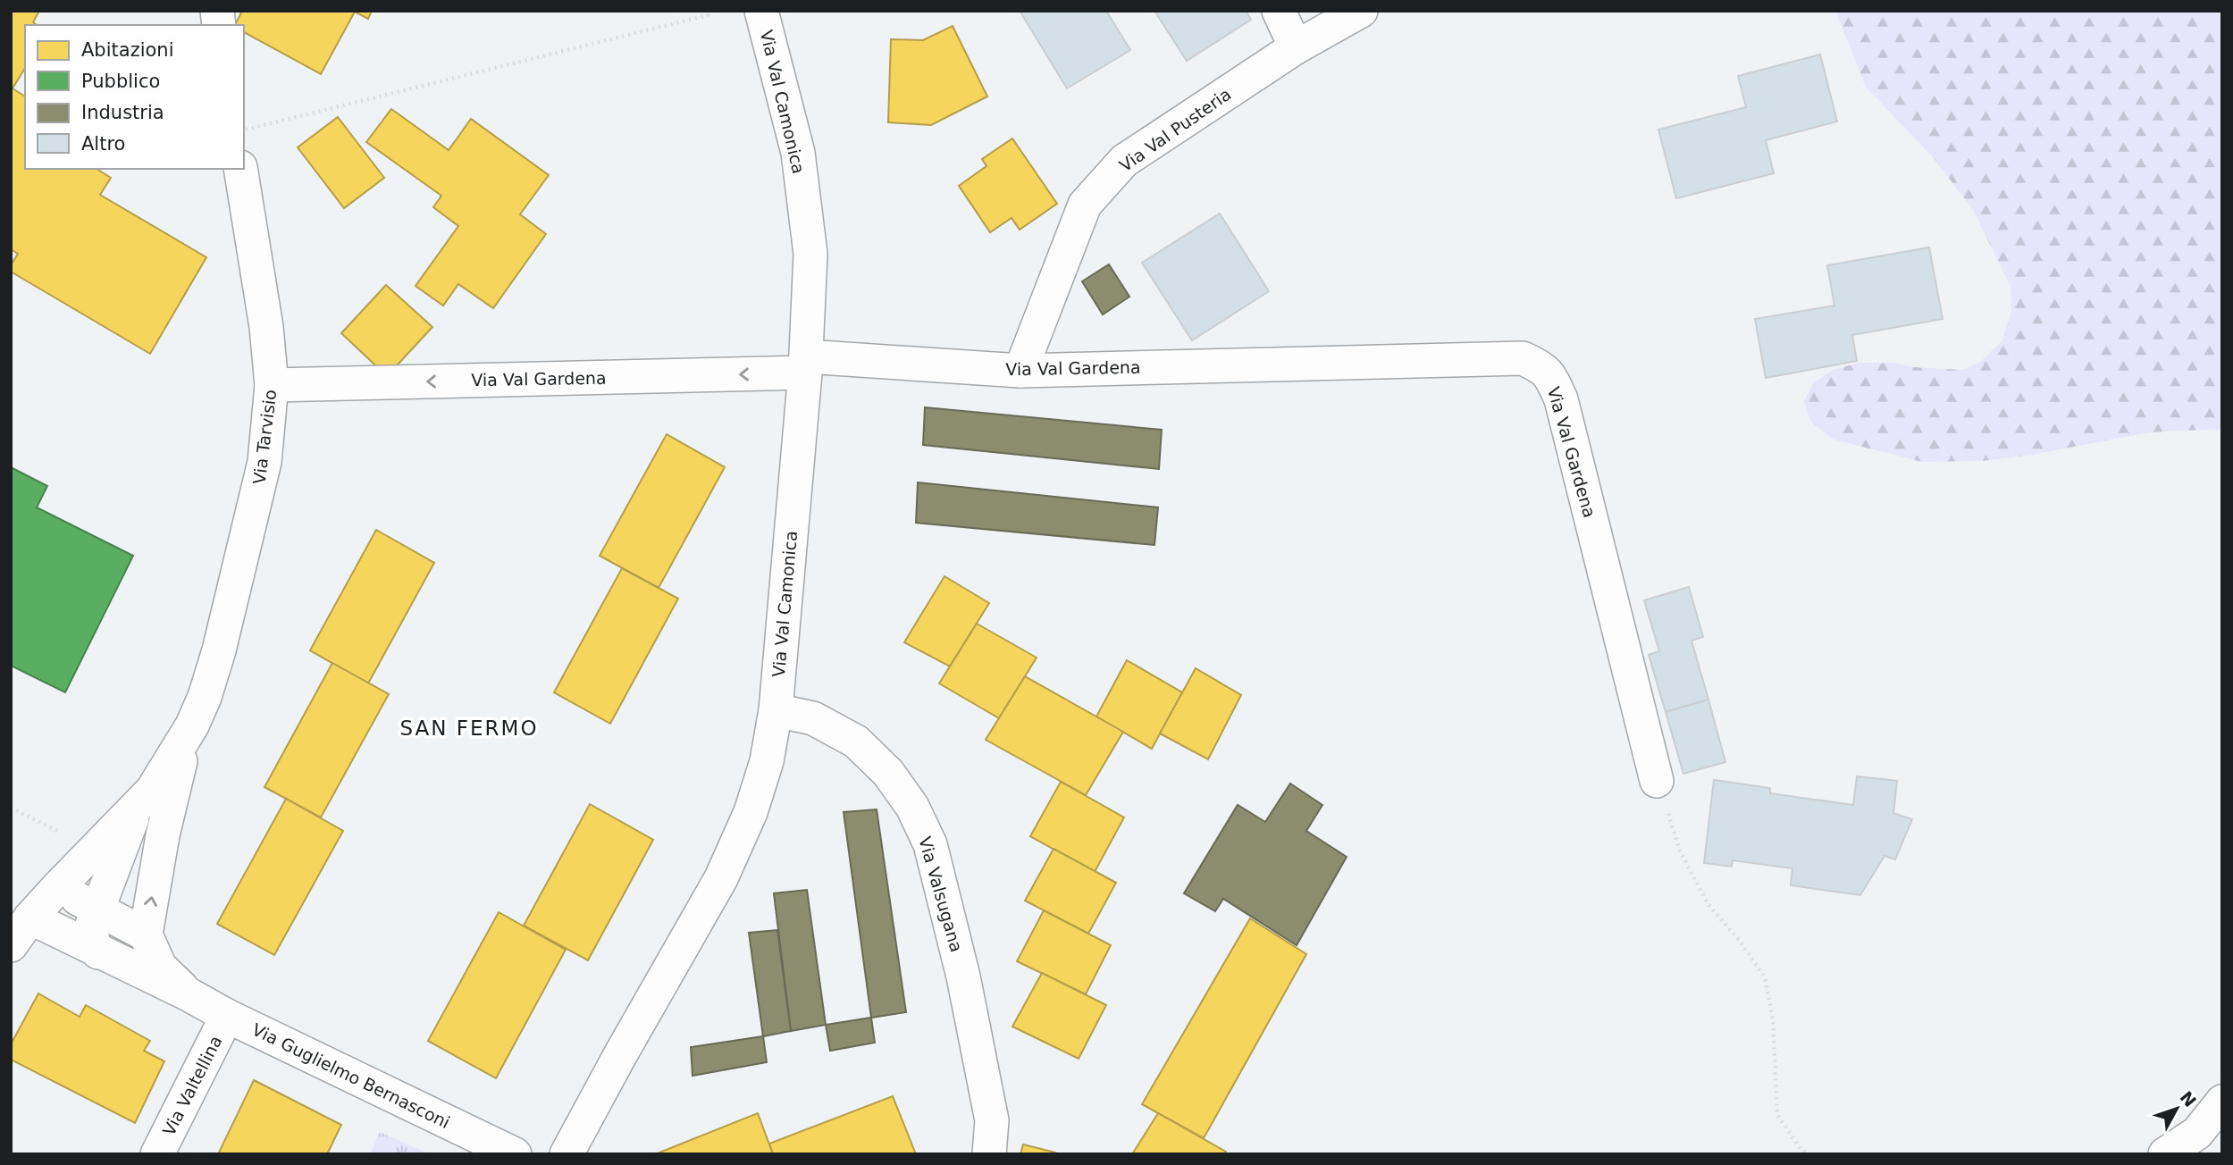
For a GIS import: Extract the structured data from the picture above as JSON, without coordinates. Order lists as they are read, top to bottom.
{
  "streets": {
    "street": [
      "Via Val Camonica",
      "Via Val Pusteria",
      "Via Val Gardena",
      "Via Tarvisio",
      "Via Valsugana",
      "Via Guglielmo Bernasconi",
      "Via Valtellina"
    ]
  },
  "crossings": [
    ["Via Val Camonica", "Via Val Gardena"],
    ["Via Val Camonica", "Via Valsugana"],
    ["Via Val Pusteria", "Via Val Gardena"],
    ["Via Val Gardena", "Via Tarvisio"],
    ["Via Tarvisio", "Via Guglielmo Bernasconi"],
    ["Via Guglielmo Bernasconi", "Via Valtellina"]
  ],
  "districts": ["SAN FERMO"],
  "legend": [
    "Abitazioni",
    "Pubblico",
    "Industria",
    "Altro"
  ],
  "north": "top right"
}
